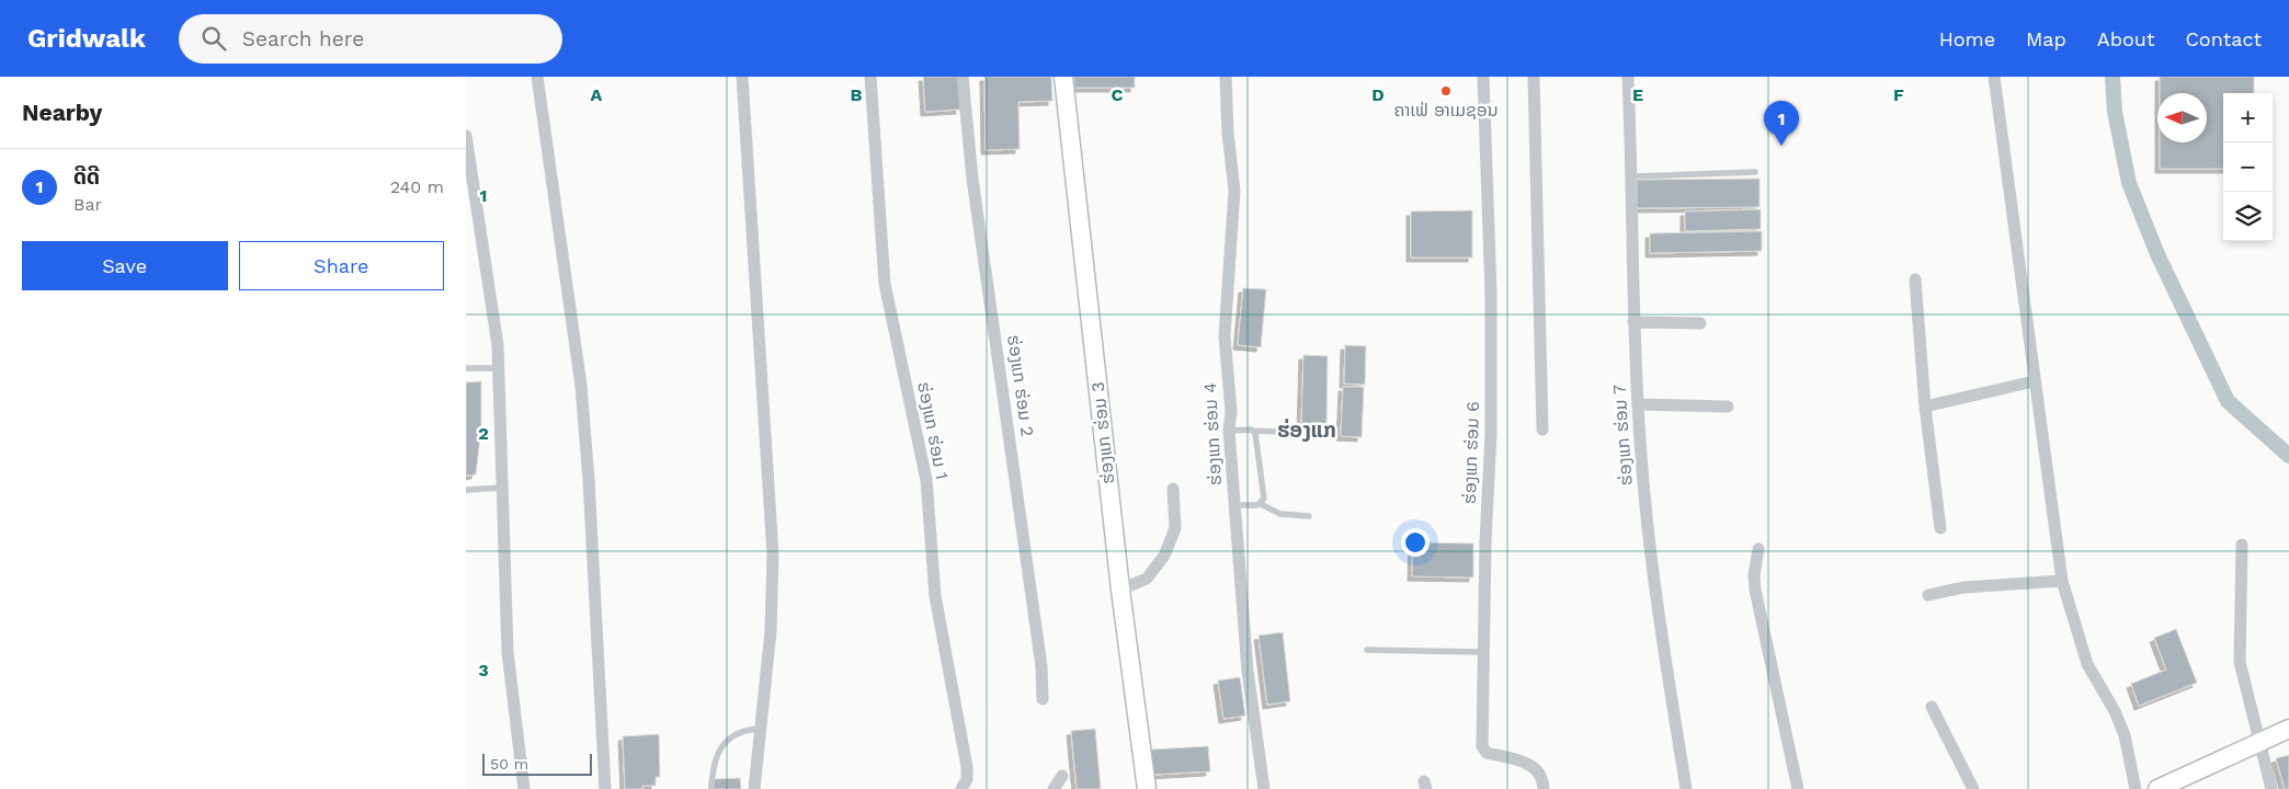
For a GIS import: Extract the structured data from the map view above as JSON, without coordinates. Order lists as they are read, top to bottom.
{
  "streets": {
    "street": [
      "ຮ່ອງແກ ຮ່ອມ 2",
      "ຮ່ອງແກ ຮ່ອມ 1",
      "ຮ່ອງແກ ຮ່ອມ 3",
      "ຮ່ອງແກ ຮ່ອມ 4",
      "ຮ່ອງແກ ຮ່ອມ 7",
      "ຮ່ອງແກ ຮ່ອມ 6"
    ]
  },
  "districts": ["ຮ່ອງແກ"],
  "places": ["ຄາເຟ່ ອາເມຊອນ"],
  "scale_bar": "50 m",
  "north": "left",
  "page": {
    "header": "Gridwalk",
    "search": "Search here",
    "nav": [
      "Home",
      "Map",
      "About",
      "Contact"
    ],
    "heading": "Nearby",
    "map_buttons": ["+", "−"],
    "pins": "1",
    "list": [
      {
        "mark": "1",
        "name": "ດີດີ",
        "note": "Bar",
        "value": "240 m"
      }
    ],
    "buttons": ["Save", "Share"],
    "scale": "50 m"
  },
  "grid": {
    "columns": [
      "A",
      "B",
      "C",
      "D",
      "E",
      "F"
    ],
    "rows": ["1", "2", "3"]
  }
}
